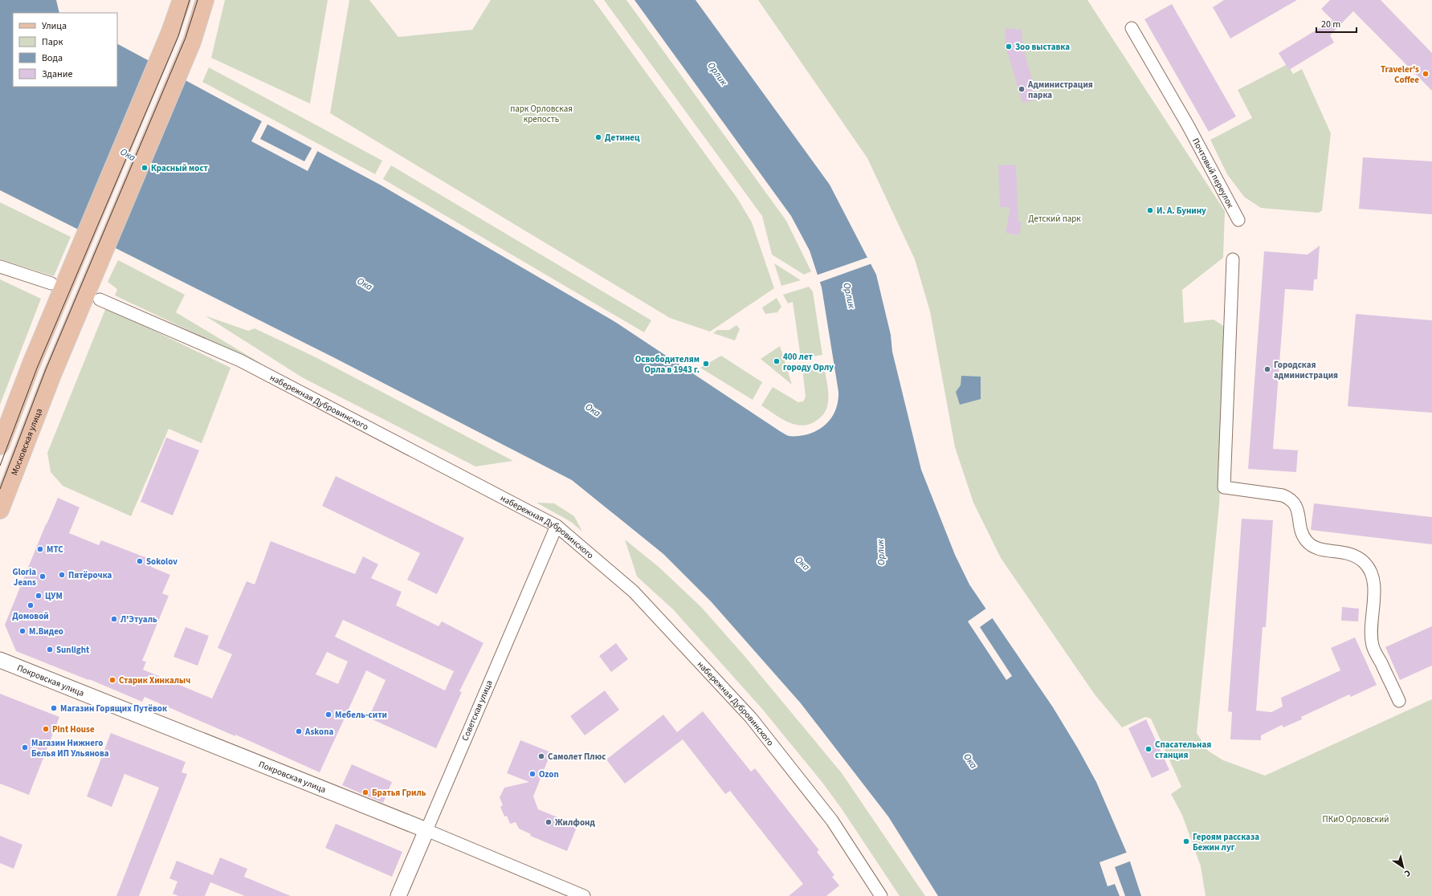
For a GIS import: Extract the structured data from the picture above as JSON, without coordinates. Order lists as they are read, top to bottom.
{
  "streets": {
    "main road": ["Московская улица"],
    "street": [
      "Почтовый переулок",
      "набережная Дубровинского",
      "Покровская улица",
      "Советская улица"
    ]
  },
  "crossings": [
    ["набережная Дубровинского", "Советская улица"],
    ["Покровская улица", "Советская улица"]
  ],
  "water": ["Орлик", "Ока"],
  "parks": ["парк Орловская крепость", "Детский парк", "ПКиО Орловский"],
  "places": [
    "Зоо выставка",
    "Traveler's Coffee",
    "Администрация парка",
    "Детинец",
    "Красный мост",
    "И. А. Бунину",
    "400 лет городу Орлу",
    "Освободителям Орла в 1943 г.",
    "Городская администрация",
    "МТС",
    "Sokolov",
    "Пятёрочка",
    "Gloria Jeans",
    "ЦУМ",
    "Домовой",
    "Л'Этуаль",
    "М.Видео",
    "Sunlight",
    "Старик Хинкалыч",
    "Магазин Горящих Путёвок",
    "Мебель-сити",
    "Pint House",
    "Askona",
    "Магазин Нижнего Белья ИП Ульянова",
    "Спасательная станция",
    "Самолет Плюс",
    "Ozon",
    "Братья Гриль",
    "Жилфонд",
    "Героям рассказа Бежин луг"
  ],
  "legend": [
    "Улица",
    "Парк",
    "Вода",
    "Здание"
  ],
  "scale_bar": "20 m",
  "north": "bottom right"
}
